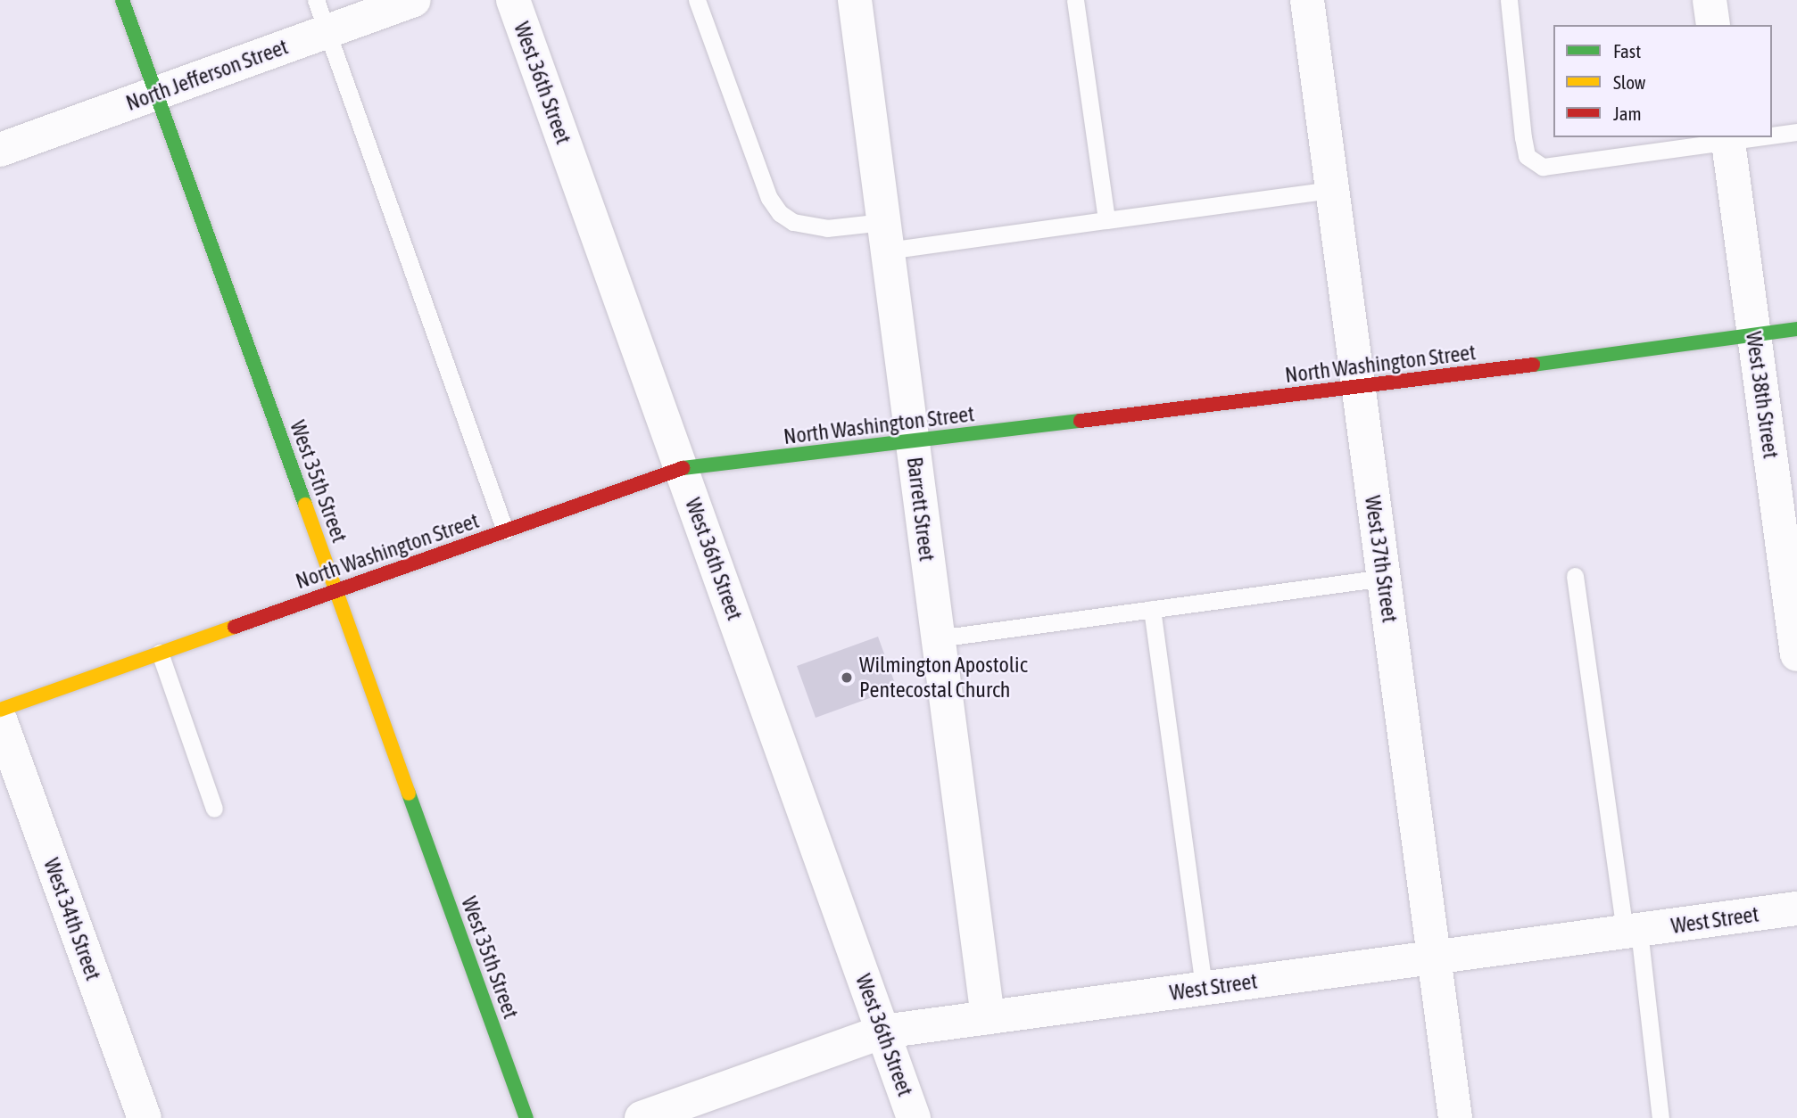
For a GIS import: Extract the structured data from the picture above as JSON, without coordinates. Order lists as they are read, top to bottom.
{
  "streets": {
    "main road": ["North Washington Street", "West 35th Street"],
    "street": [
      "North Jefferson Street",
      "West 36th Street",
      "West 38th Street",
      "Barrett Street",
      "West 37th Street",
      "West 34th Street",
      "West Street"
    ]
  },
  "crossings": [
    ["North Jefferson Street", "West 35th Street"],
    ["West 36th Street", "North Washington Street"],
    ["West 36th Street", "West Street"],
    ["North Washington Street", "West 38th Street"],
    ["North Washington Street", "West 35th Street"],
    ["North Washington Street", "Barrett Street"],
    ["North Washington Street", "West 37th Street"],
    ["Barrett Street", "West Street"],
    ["West 37th Street", "West Street"]
  ],
  "places": ["Wilmington Apostolic Pentecostal Church"],
  "legend": ["Fast", "Slow", "Jam"]
}
